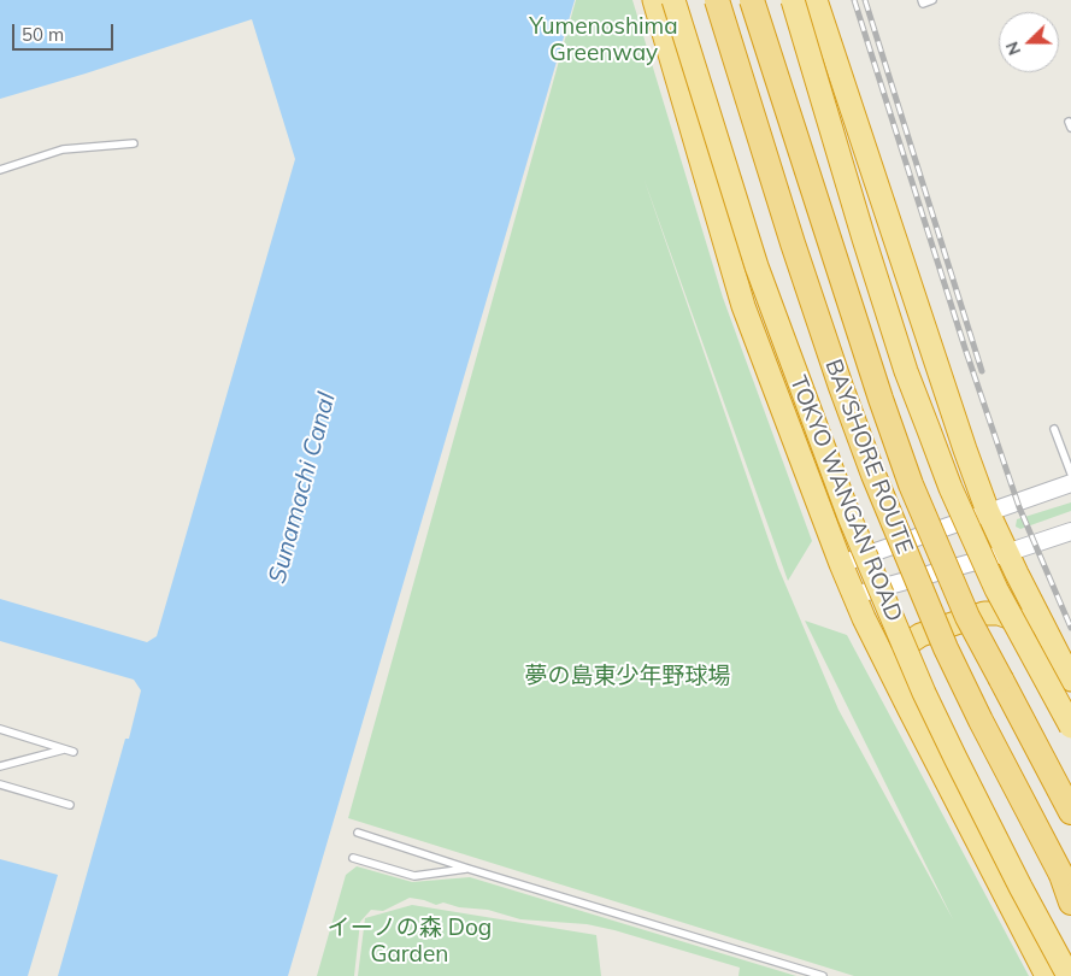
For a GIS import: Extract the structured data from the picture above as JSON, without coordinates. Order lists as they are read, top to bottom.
{
  "streets": {
    "highway": ["BAYSHORE ROUTE", "TOKYO WANGAN ROAD"]
  },
  "water": ["Sunamachi Canal"],
  "parks": ["Yumenoshima Greenway", "夢の島東少年野球場", "イーノの森 Dog Garden"],
  "scale_bar": "50 m",
  "north": "left"
}
